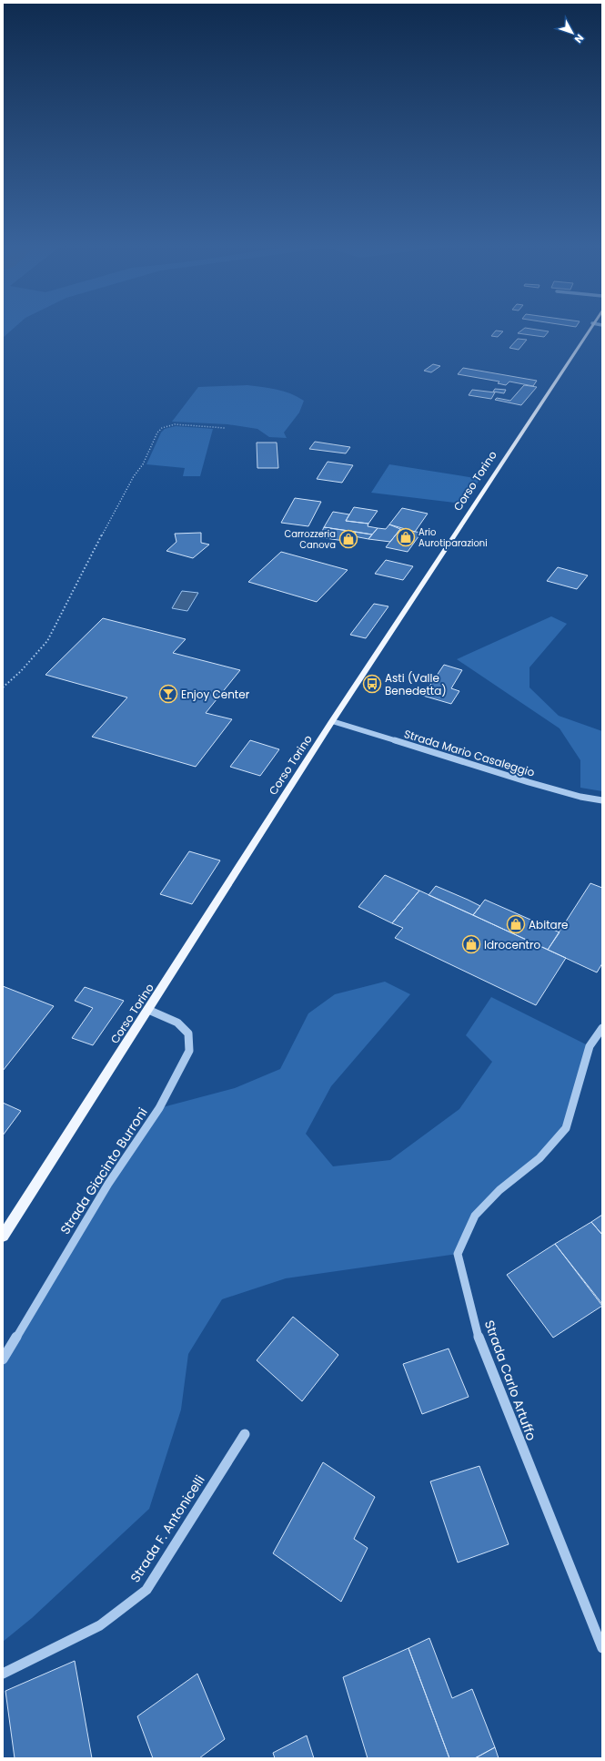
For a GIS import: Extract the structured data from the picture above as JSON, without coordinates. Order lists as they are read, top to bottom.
{
  "streets": {
    "main road": ["Corso Torino"],
    "street": [
      "Strada Mario Casaleggio",
      "Strada Giacinto Burroni",
      "Strada Carlo Artuffo",
      "Strada F. Antonicelli"
    ]
  },
  "crossings": [
    ["Corso Torino", "Strada Mario Casaleggio"],
    ["Corso Torino", "Strada Giacinto Burroni"]
  ],
  "places": {
    "shop": [
      "Ario Aurotiparazioni",
      "Carrozzeria Canova",
      "Abitare",
      "Idrocentro"
    ],
    "bus stop": ["Asti (Valle Benedetta)"],
    "bar": ["Enjoy Center"]
  },
  "north": "bottom right"
}
